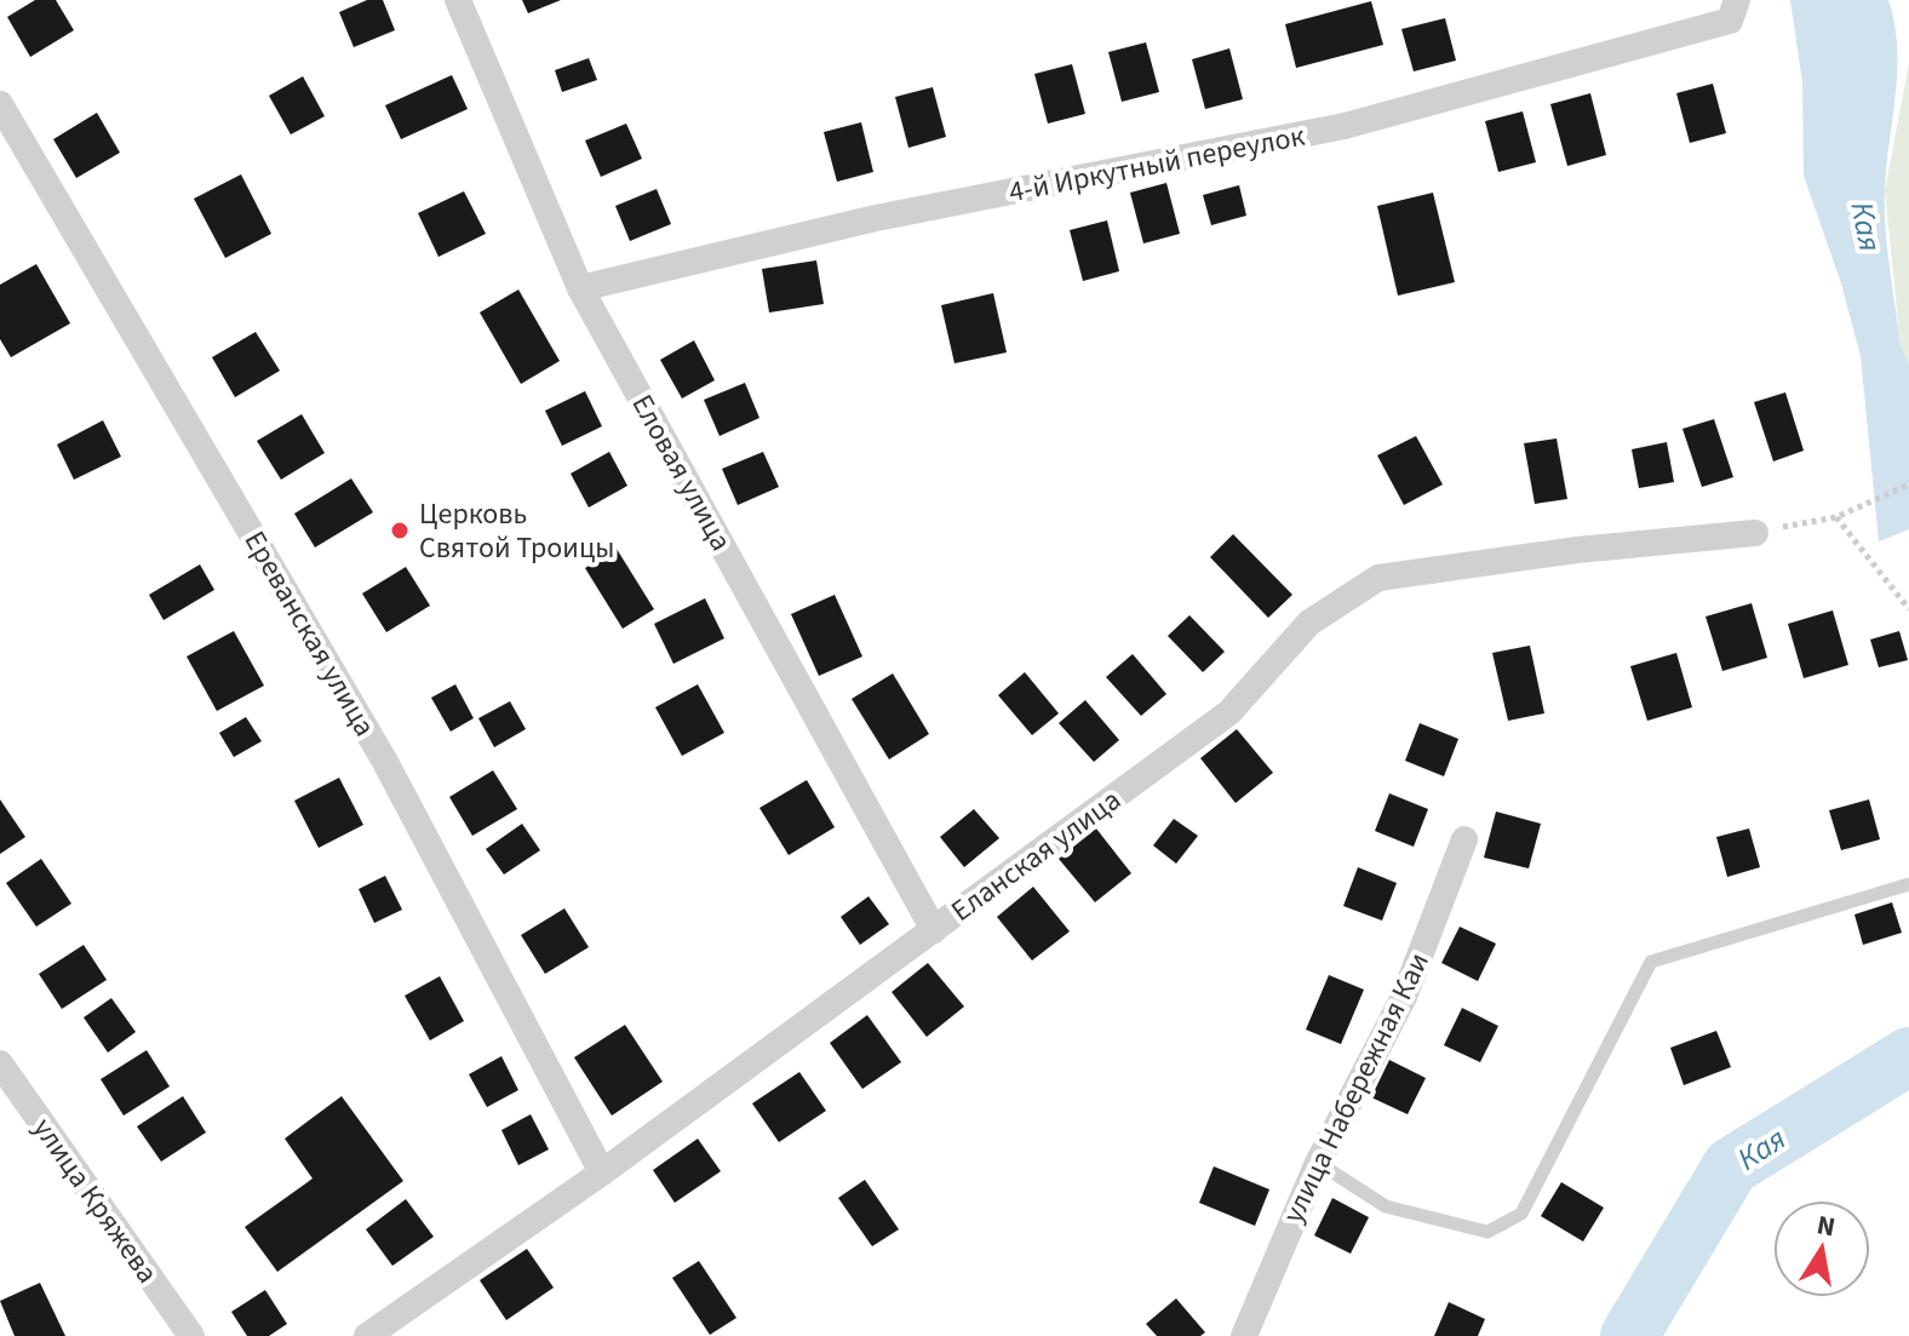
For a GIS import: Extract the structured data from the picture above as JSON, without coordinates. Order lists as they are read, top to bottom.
{
  "streets": {
    "street": [
      "4-й Иркутный переулок",
      "Еловая улица",
      "Ереванская улица",
      "Еланская улица",
      "улица Набережная Каи",
      "улица Кряжева"
    ]
  },
  "crossings": [
    ["4-й Иркутный переулок", "Еловая улица"],
    ["Еловая улица", "Еланская улица"],
    ["Ереванская улица", "Еланская улица"]
  ],
  "water": ["Кая"],
  "places": ["Церковь Святой Троицы"],
  "north": "top"
}
